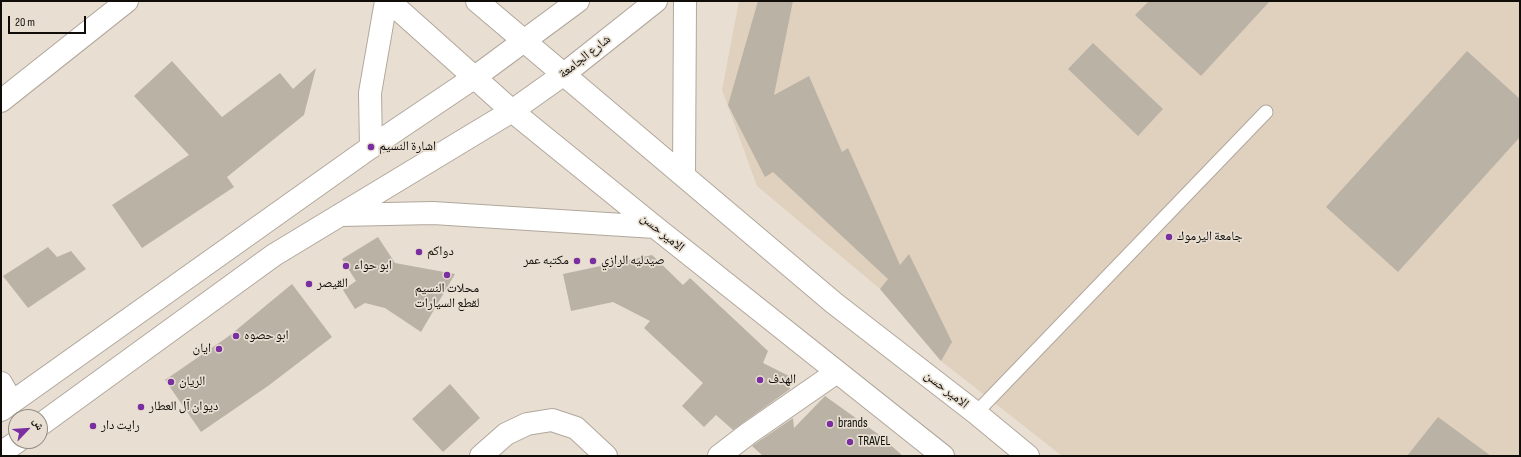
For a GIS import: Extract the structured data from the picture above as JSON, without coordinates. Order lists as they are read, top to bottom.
{
  "streets": {
    "main road": ["شارع الجامعة", "الامير حسن"]
  },
  "crossings": [
    ["شارع الجامعة", "الامير حسن"]
  ],
  "places": [
    "اشارة النسيم",
    "جامعة اليرموك",
    "دواكم",
    "مكتبه عمر",
    "صيدليه الرازي",
    "ابو حواء",
    "محلات النسيم لقطع السيارات",
    "القيصر",
    "ابو حصوه",
    "ايان",
    "الهدف",
    "الريان",
    "ديوان آل العطار",
    "brands",
    "رايت دار",
    "TRAVEL"
  ],
  "scale_bar": "20 m",
  "north": "top right"
}
